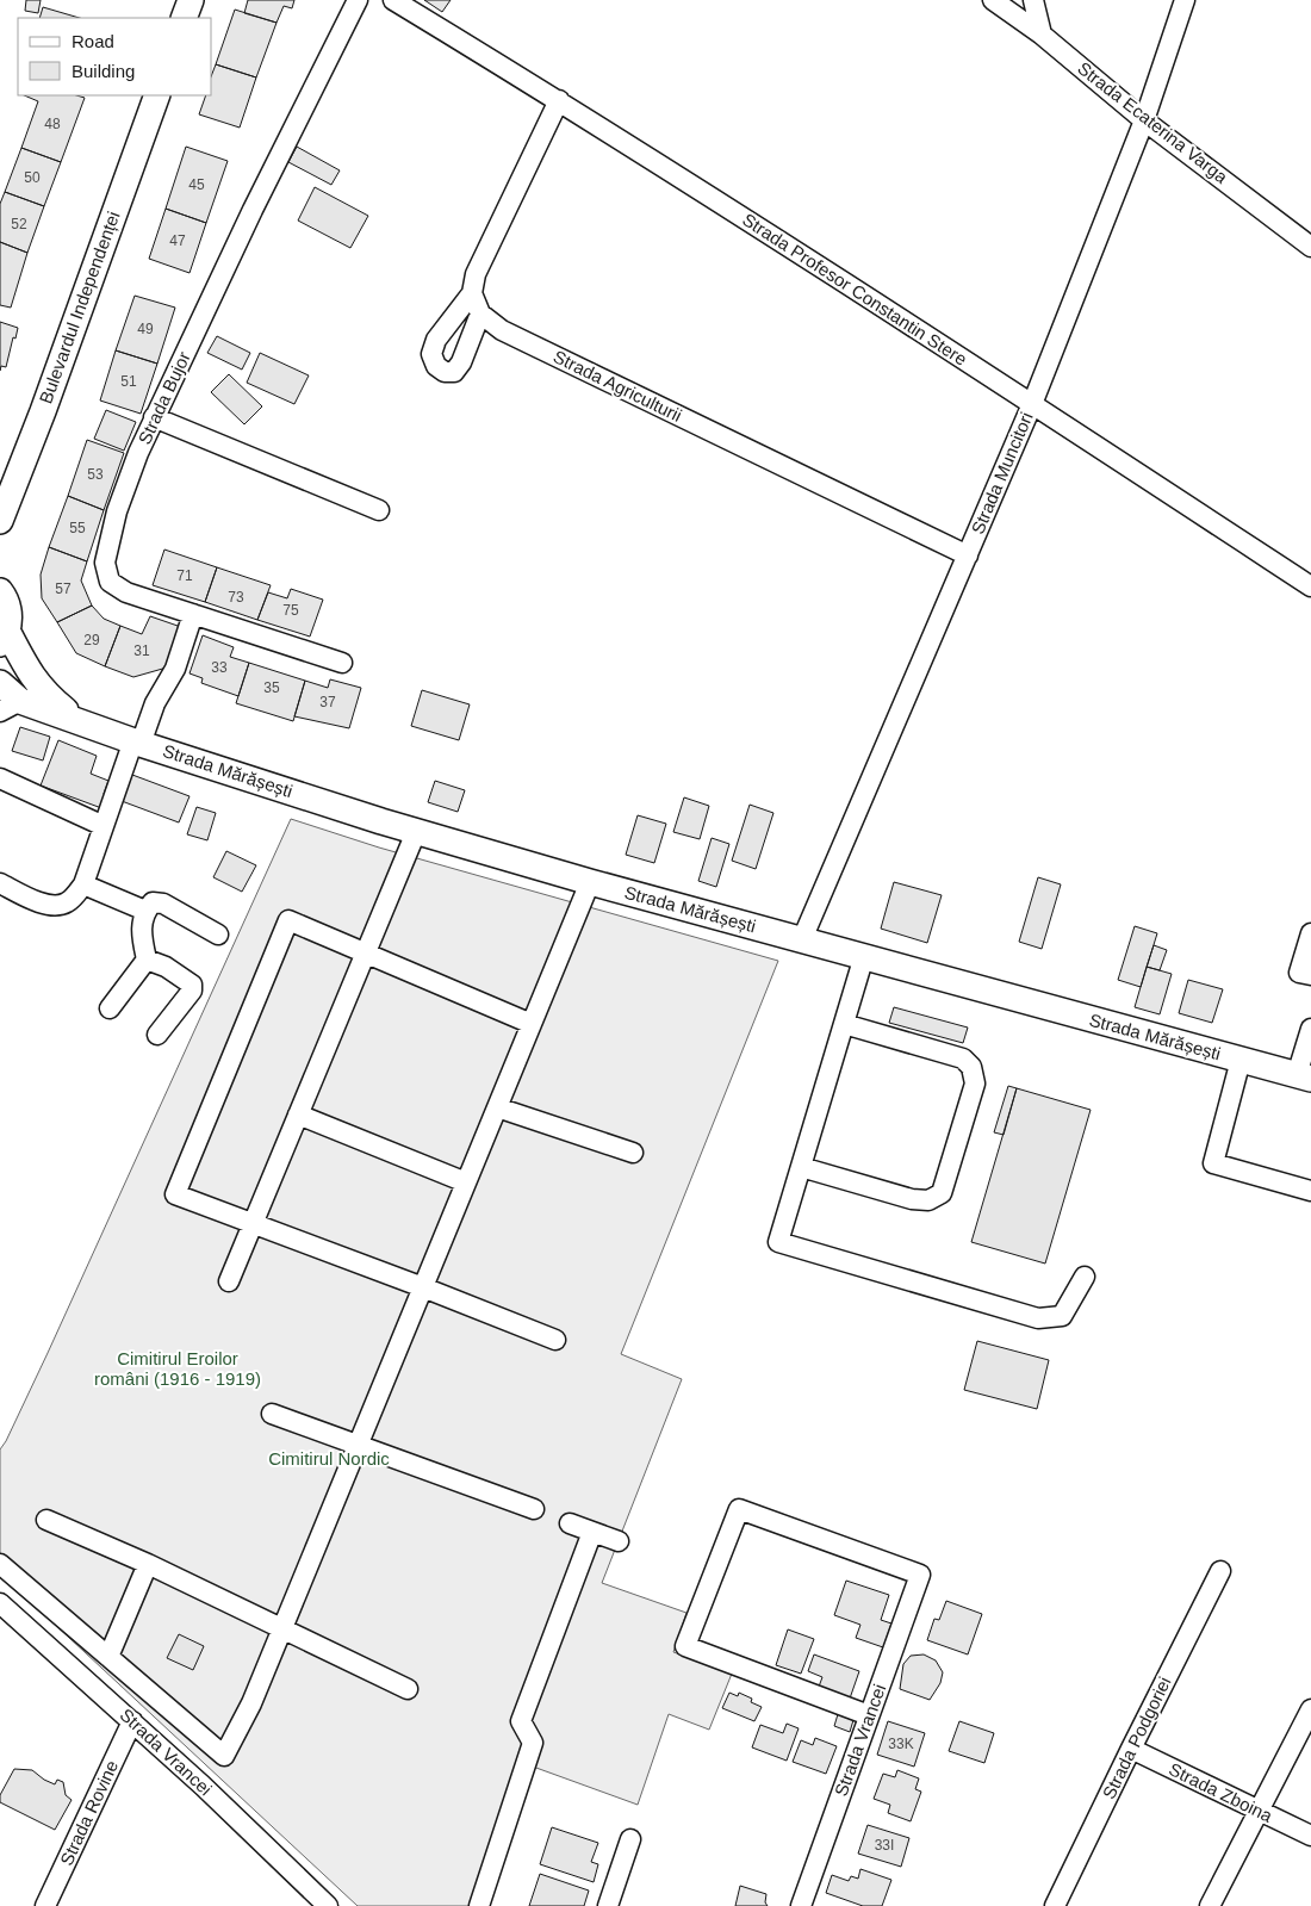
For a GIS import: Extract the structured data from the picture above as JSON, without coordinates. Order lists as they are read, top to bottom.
{
  "streets": {
    "main road": ["Bulevardul Independenței", "Strada Mărășești"],
    "street": [
      "Strada Ecaterina Varga",
      "Strada Profesor Constantin Stere",
      "Strada Agriculturii",
      "Strada Bujor",
      "Strada Muncitori",
      "Strada Podgoriei",
      "Strada Vrancei",
      "Strada Zboina",
      "Strada Rovine"
    ]
  },
  "crossings": [
    ["Strada Ecaterina Varga", "Strada Muncitori"],
    ["Strada Profesor Constantin Stere", "Strada Muncitori"],
    ["Strada Agriculturii", "Strada Muncitori"],
    ["Strada Muncitori", "Strada Mărășești"],
    ["Strada Podgoriei", "Strada Zboina"],
    ["Strada Vrancei", "Strada Rovine"]
  ],
  "parks": ["Cimitirul Eroilor români (1916 - 1919)", "Cimitirul Nordic"],
  "house_numbers": [
    "48",
    "50",
    "45",
    "52",
    "47",
    "49",
    "51",
    "53",
    "55",
    "71",
    "57",
    "73",
    "75",
    "29",
    "31",
    "33",
    "35",
    "37",
    "33K",
    "33I"
  ],
  "legend": ["Road", "Building"]
}
